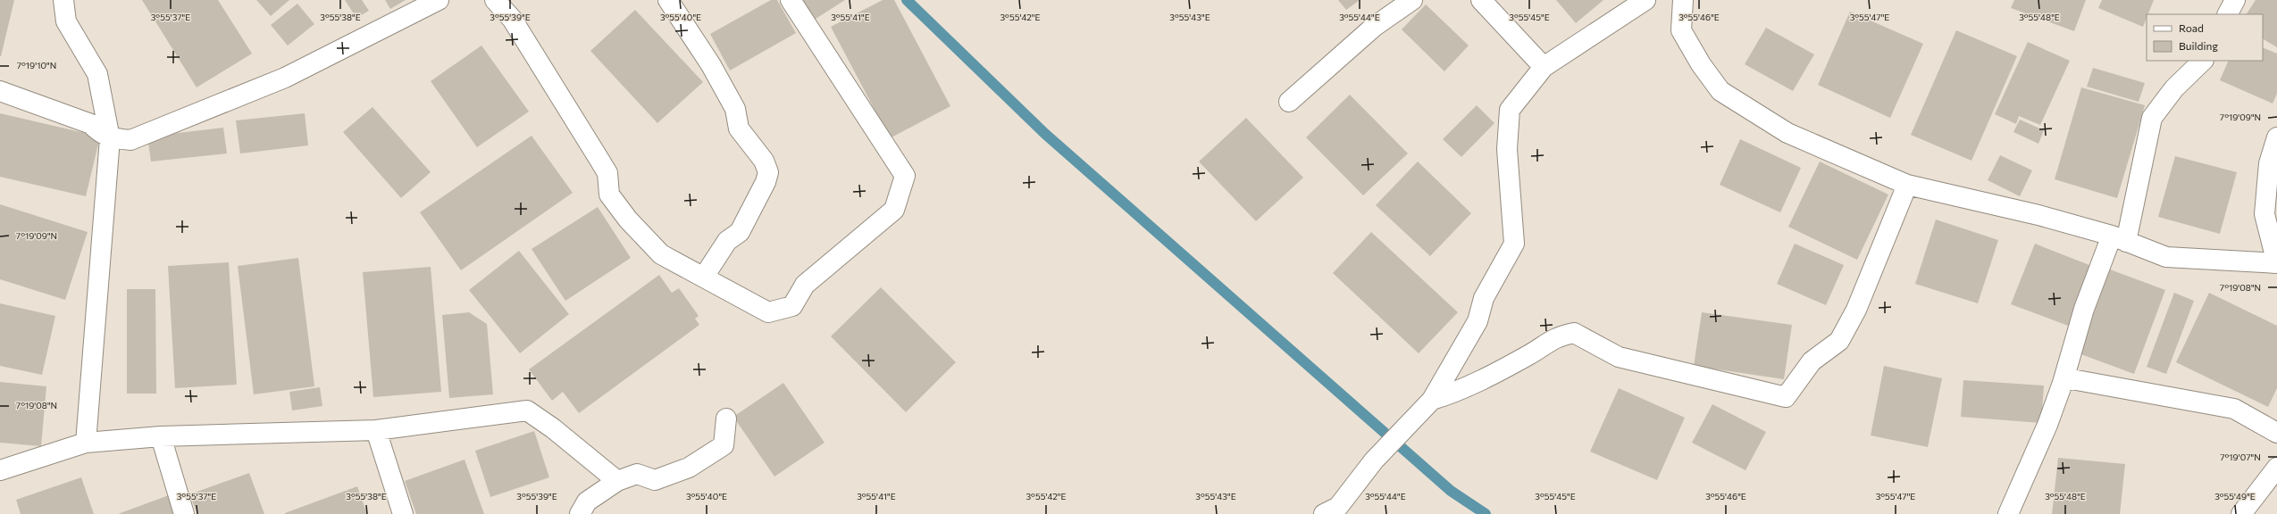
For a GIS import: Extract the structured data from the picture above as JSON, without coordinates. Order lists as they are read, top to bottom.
{
  "legend": ["Road", "Building"],
  "coordinates": [
    "3°55'37\"E",
    "3°55'38\"E",
    "3°55'39\"E",
    "3°55'40\"E",
    "3°55'41\"E",
    "3°55'42\"E",
    "3°55'43\"E",
    "3°55'44\"E",
    "3°55'45\"E",
    "3°55'46\"E",
    "3°55'47\"E",
    "3°55'48\"E",
    "7°19'10\"N",
    "7°19'09\"N",
    "7°19'08\"N",
    "7°19'07\"N",
    "3°55'49\"E"
  ]
}
